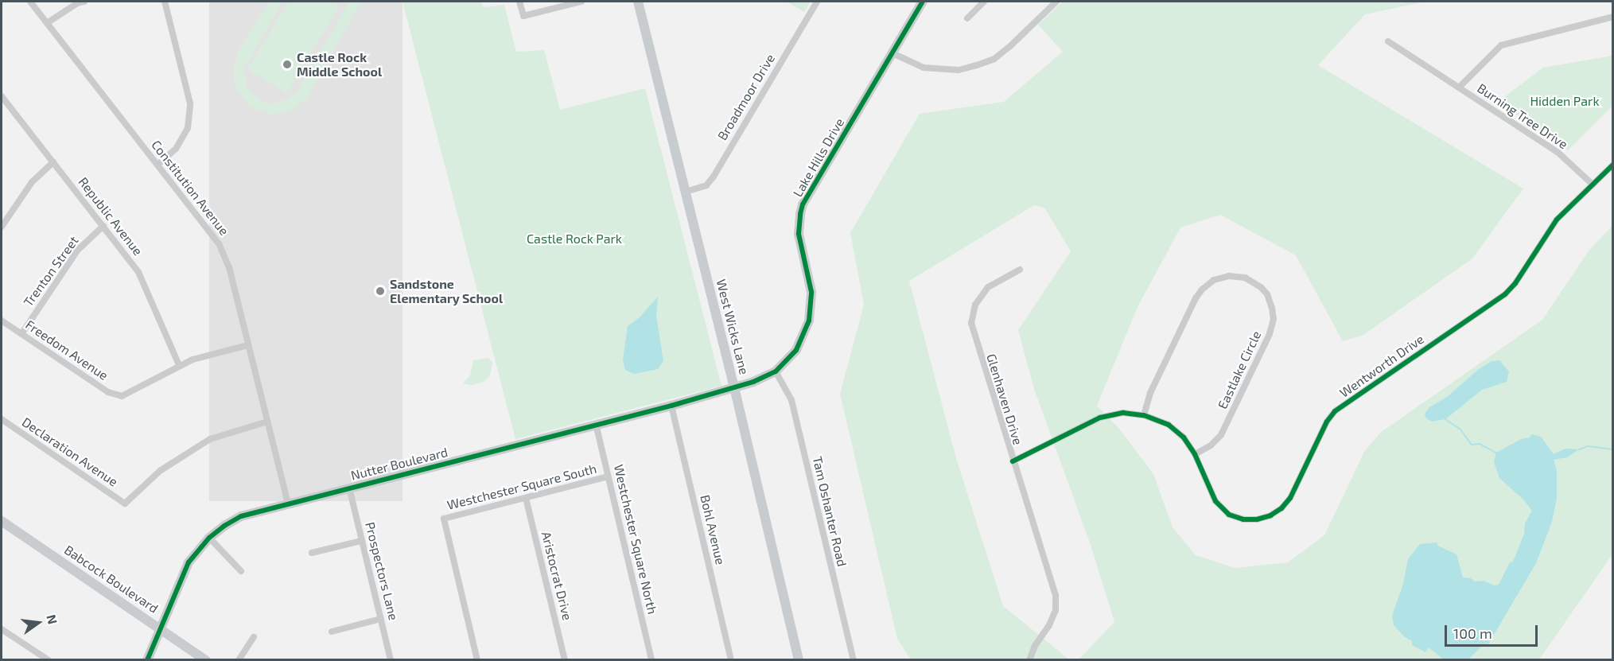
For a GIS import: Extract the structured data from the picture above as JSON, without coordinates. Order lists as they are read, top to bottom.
{
  "streets": {
    "street": [
      "Broadmoor Drive",
      "Burning Tree Drive",
      "Lake Hills Drive",
      "Constitution Avenue",
      "Republic Avenue",
      "Trenton Street",
      "West Wicks Lane",
      "Freedom Avenue",
      "Wentworth Drive",
      "Eastlake Circle",
      "Glenhaven Drive",
      "Declaration Avenue",
      "Nutter Boulevard",
      "Westchester Square South",
      "Tam Oshanter Road",
      "Bohl Avenue",
      "Westchester Square North",
      "Prospectors Lane",
      "Aristocrat Drive",
      "Babcock Boulevard"
    ]
  },
  "crossings": [
    ["Broadmoor Drive", "West Wicks Lane"],
    ["Burning Tree Drive", "Wentworth Drive"],
    ["Lake Hills Drive", "West Wicks Lane"],
    ["Lake Hills Drive", "Nutter Boulevard"],
    ["Lake Hills Drive", "Tam Oshanter Road"],
    ["Constitution Avenue", "Declaration Avenue"],
    ["Constitution Avenue", "Nutter Boulevard"],
    ["Republic Avenue", "Trenton Street"],
    ["Republic Avenue", "Freedom Avenue"],
    ["Trenton Street", "Freedom Avenue"],
    ["West Wicks Lane", "Nutter Boulevard"],
    ["Wentworth Drive", "Eastlake Circle"],
    ["Wentworth Drive", "Glenhaven Drive"],
    ["Nutter Boulevard", "Bohl Avenue"],
    ["Nutter Boulevard", "Westchester Square North"],
    ["Nutter Boulevard", "Prospectors Lane"],
    ["Nutter Boulevard", "Babcock Boulevard"],
    ["Westchester Square South", "Westchester Square North"],
    ["Westchester Square South", "Aristocrat Drive"]
  ],
  "parks": ["Hidden Park", "Castle Rock Park"],
  "places": ["Castle Rock Middle School", "Sandstone Elementary School"],
  "scale_bar": "100 m",
  "north": "right"
}
